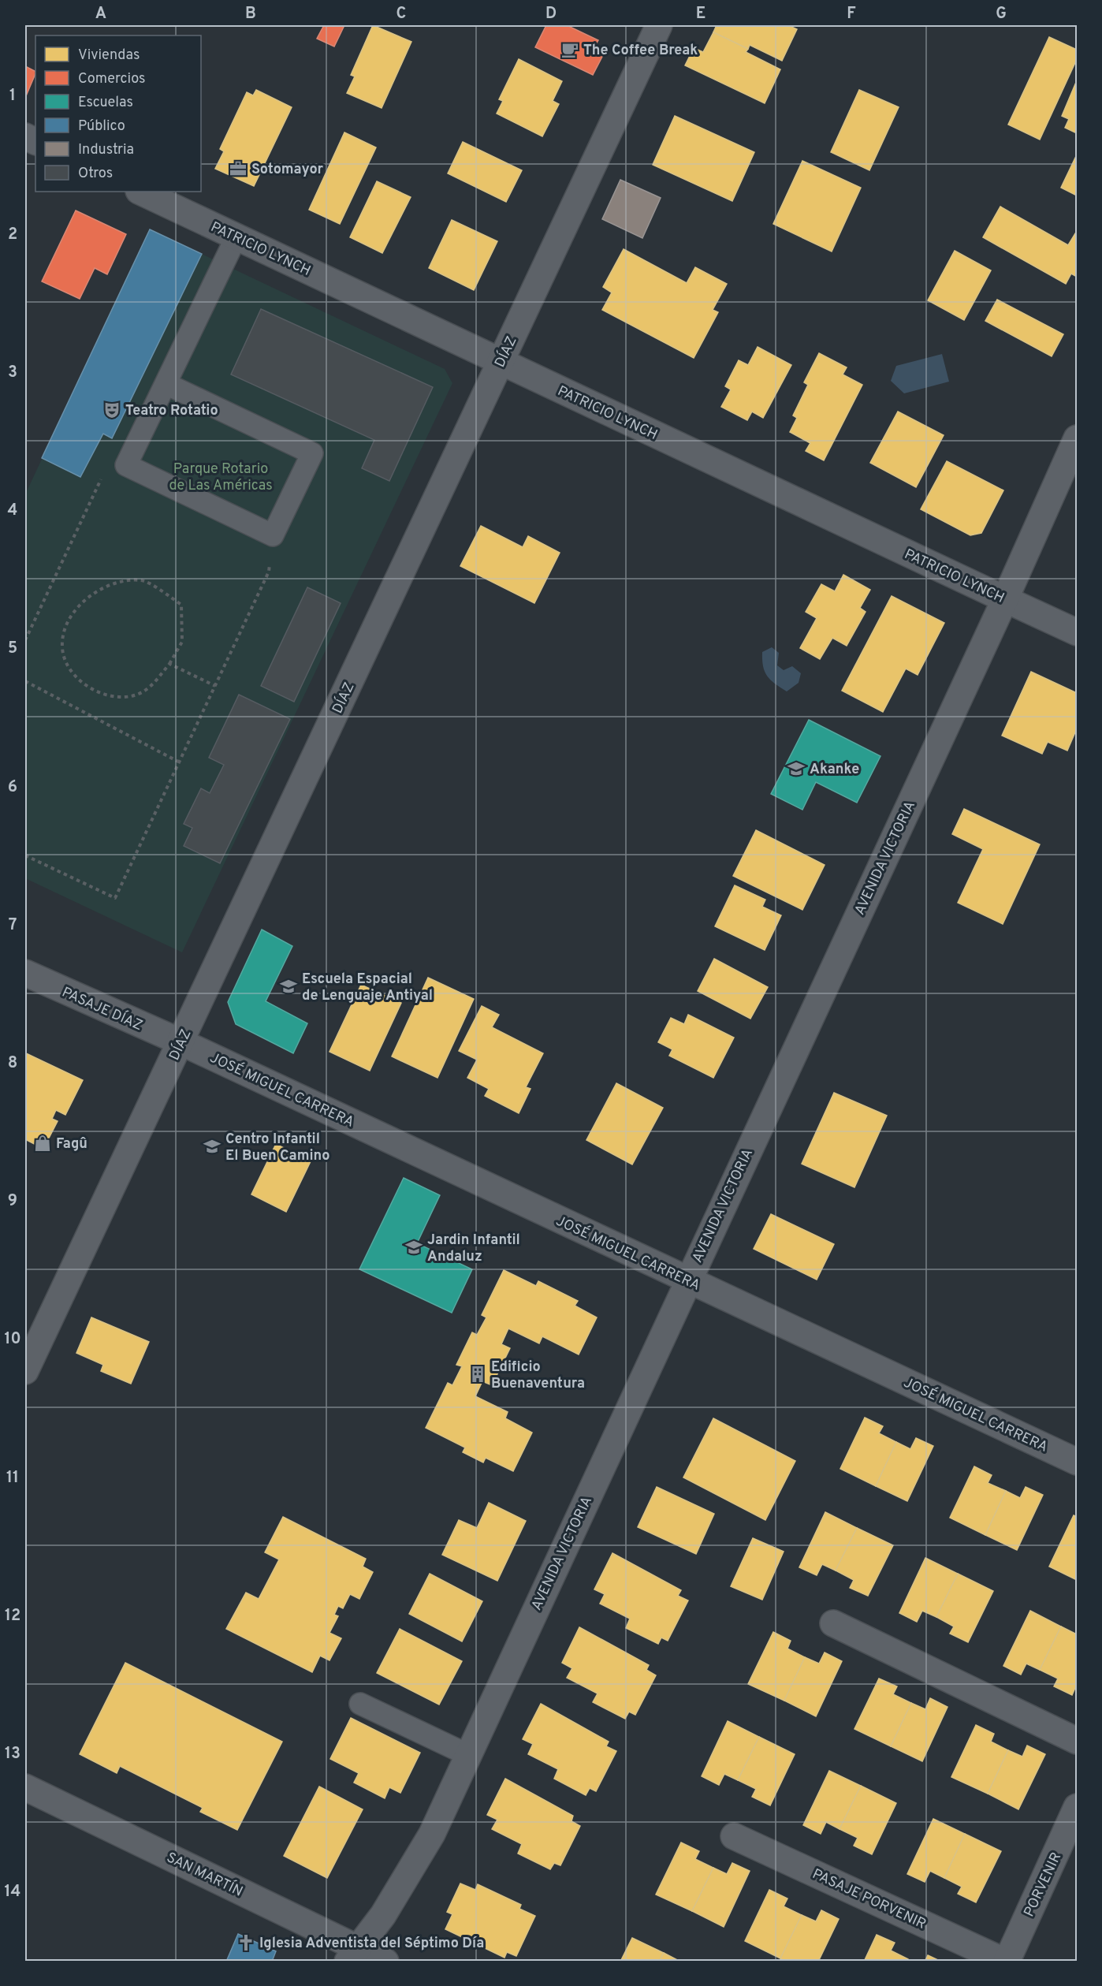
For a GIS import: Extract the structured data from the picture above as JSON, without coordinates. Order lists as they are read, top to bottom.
{
  "streets": {
    "street": [
      "PATRICIO LYNCH",
      "DÍAZ",
      "AVENIDA VICTORIA",
      "PASAJE DÍAZ",
      "JOSÉ MIGUEL CARRERA",
      "SAN MARTÍN",
      "PORVENIR",
      "PASAJE PORVENIR"
    ]
  },
  "crossings": [
    ["PATRICIO LYNCH", "DÍAZ"],
    ["PATRICIO LYNCH", "AVENIDA VICTORIA"],
    ["DÍAZ", "PASAJE DÍAZ"],
    ["DÍAZ", "JOSÉ MIGUEL CARRERA"],
    ["AVENIDA VICTORIA", "JOSÉ MIGUEL CARRERA"],
    ["AVENIDA VICTORIA", "SAN MARTÍN"],
    ["PASAJE DÍAZ", "JOSÉ MIGUEL CARRERA"],
    ["PORVENIR", "PASAJE PORVENIR"]
  ],
  "parks": ["Parque Rotario de Las Américas"],
  "places": {
    "cafe": ["The Coffee Break"],
    "office": ["Sotomayor"],
    "theatre": ["Teatro Rotatio"],
    "school or university": [
      "Akanke",
      "Escuela Espacial de Lenguaje Antiyal",
      "Centro Infantil El Buen Camino",
      "Jardin Infantil Andaluz"
    ],
    "shop": ["Fagû"],
    "building": ["Edificio Buenaventura"],
    "church": ["Iglesia Adventista del Séptimo Día"]
  },
  "legend": [
    "Viviendas",
    "Comercios",
    "Escuelas",
    "Público",
    "Industria",
    "Otros"
  ],
  "grid": {
    "columns": [
      "A",
      "B",
      "C",
      "D",
      "E",
      "F",
      "G"
    ],
    "rows": [
      "1",
      "2",
      "3",
      "4",
      "5",
      "6",
      "7",
      "8",
      "9",
      "10",
      "11",
      "12",
      "13",
      "14"
    ]
  }
}
